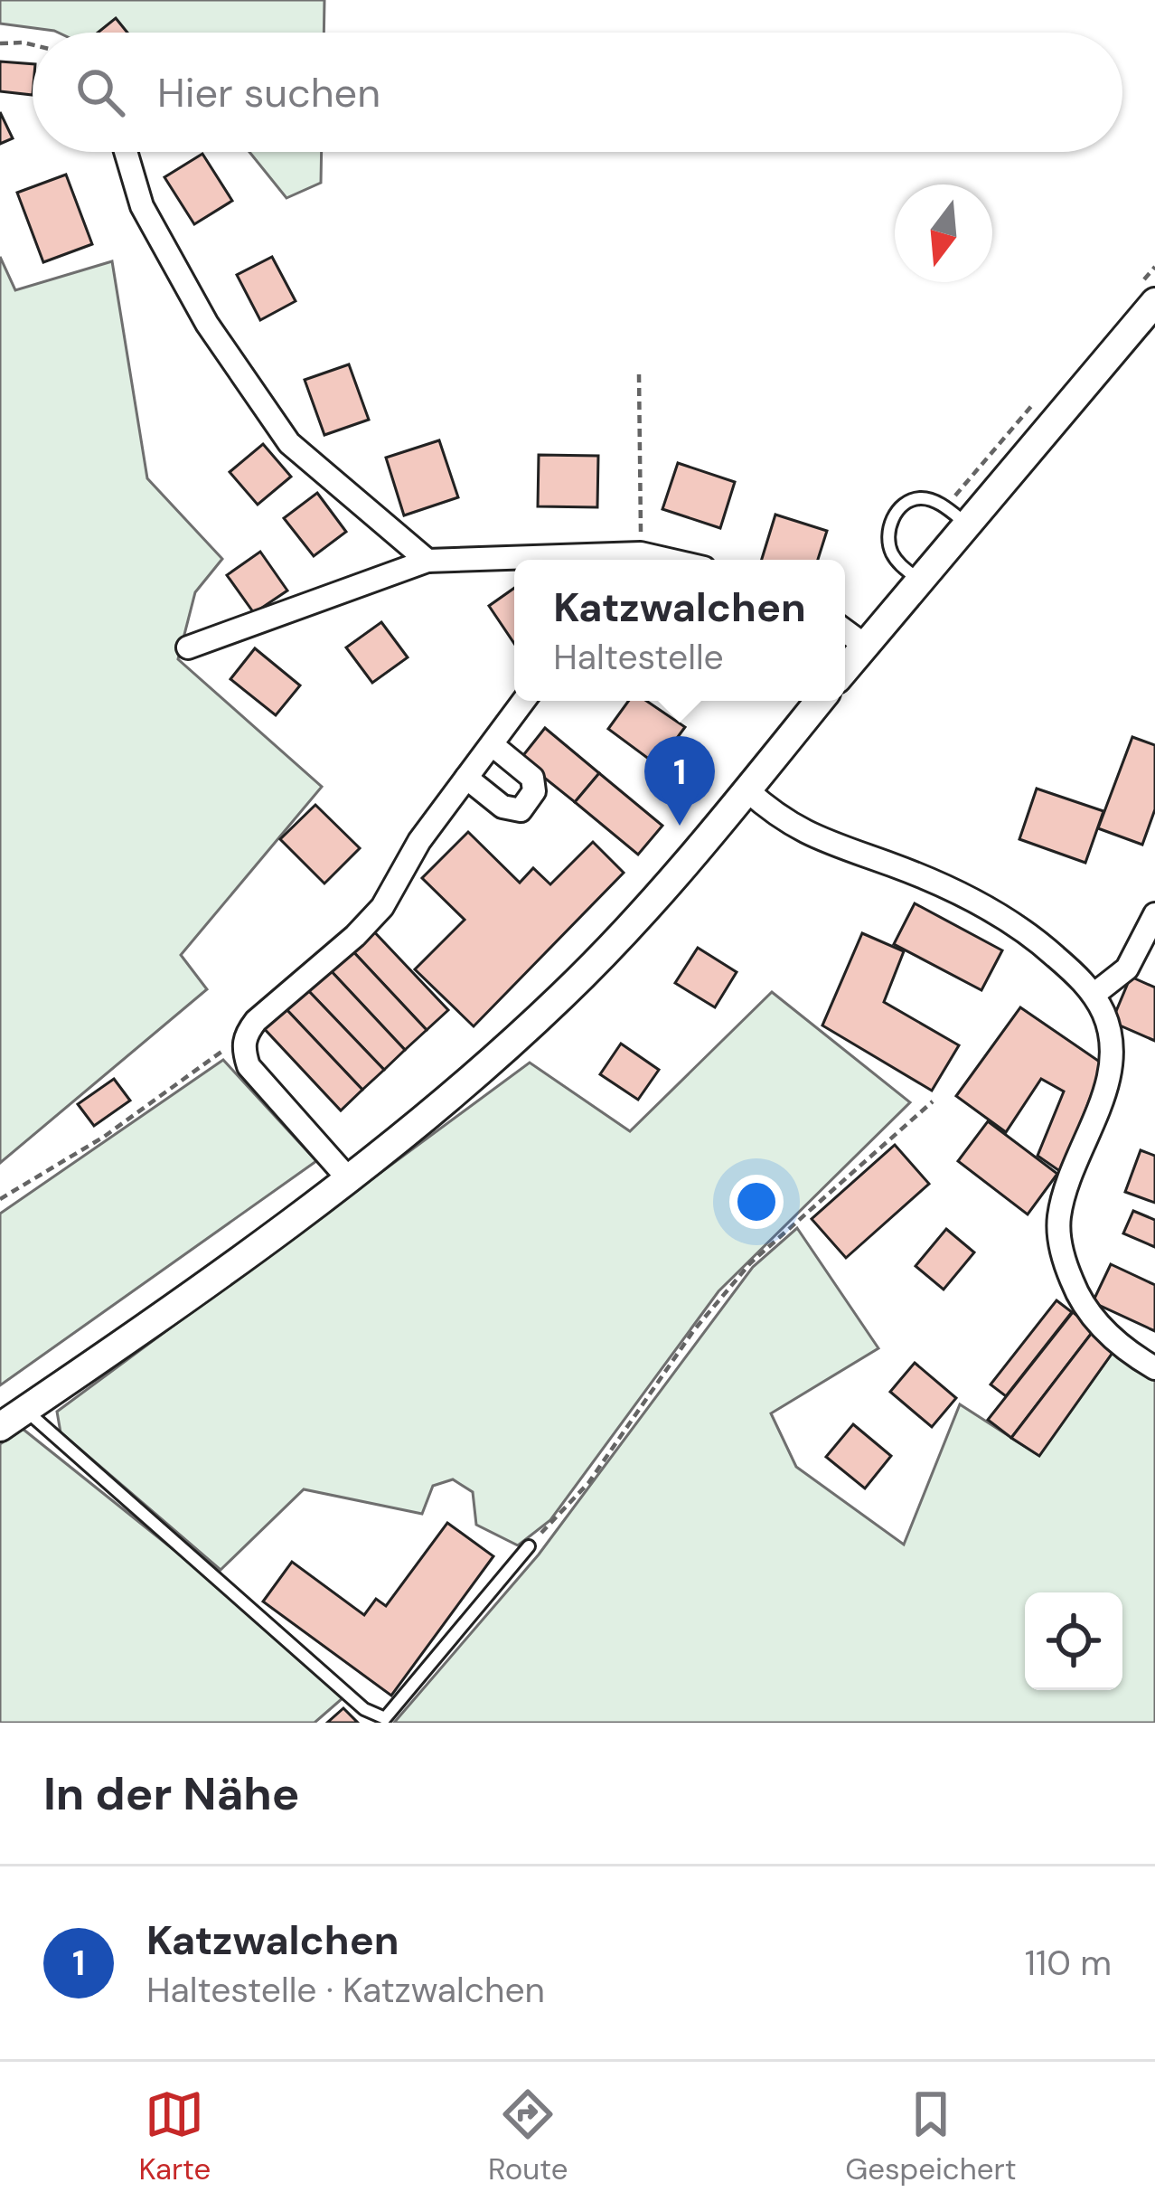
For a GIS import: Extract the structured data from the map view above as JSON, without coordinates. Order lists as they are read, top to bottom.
{
  "north": "bottom",
  "page": {
    "search": "Hier suchen",
    "popup": ["Katzwalchen", "Haltestelle"],
    "pins": "1",
    "heading": "In der Nähe",
    "list": [
      {
        "mark": "1",
        "name": "Katzwalchen",
        "note": "Haltestelle · Katzwalchen",
        "value": "110 m"
      }
    ],
    "nav": ["Karte", "Route", "Gespeichert"]
  }
}
